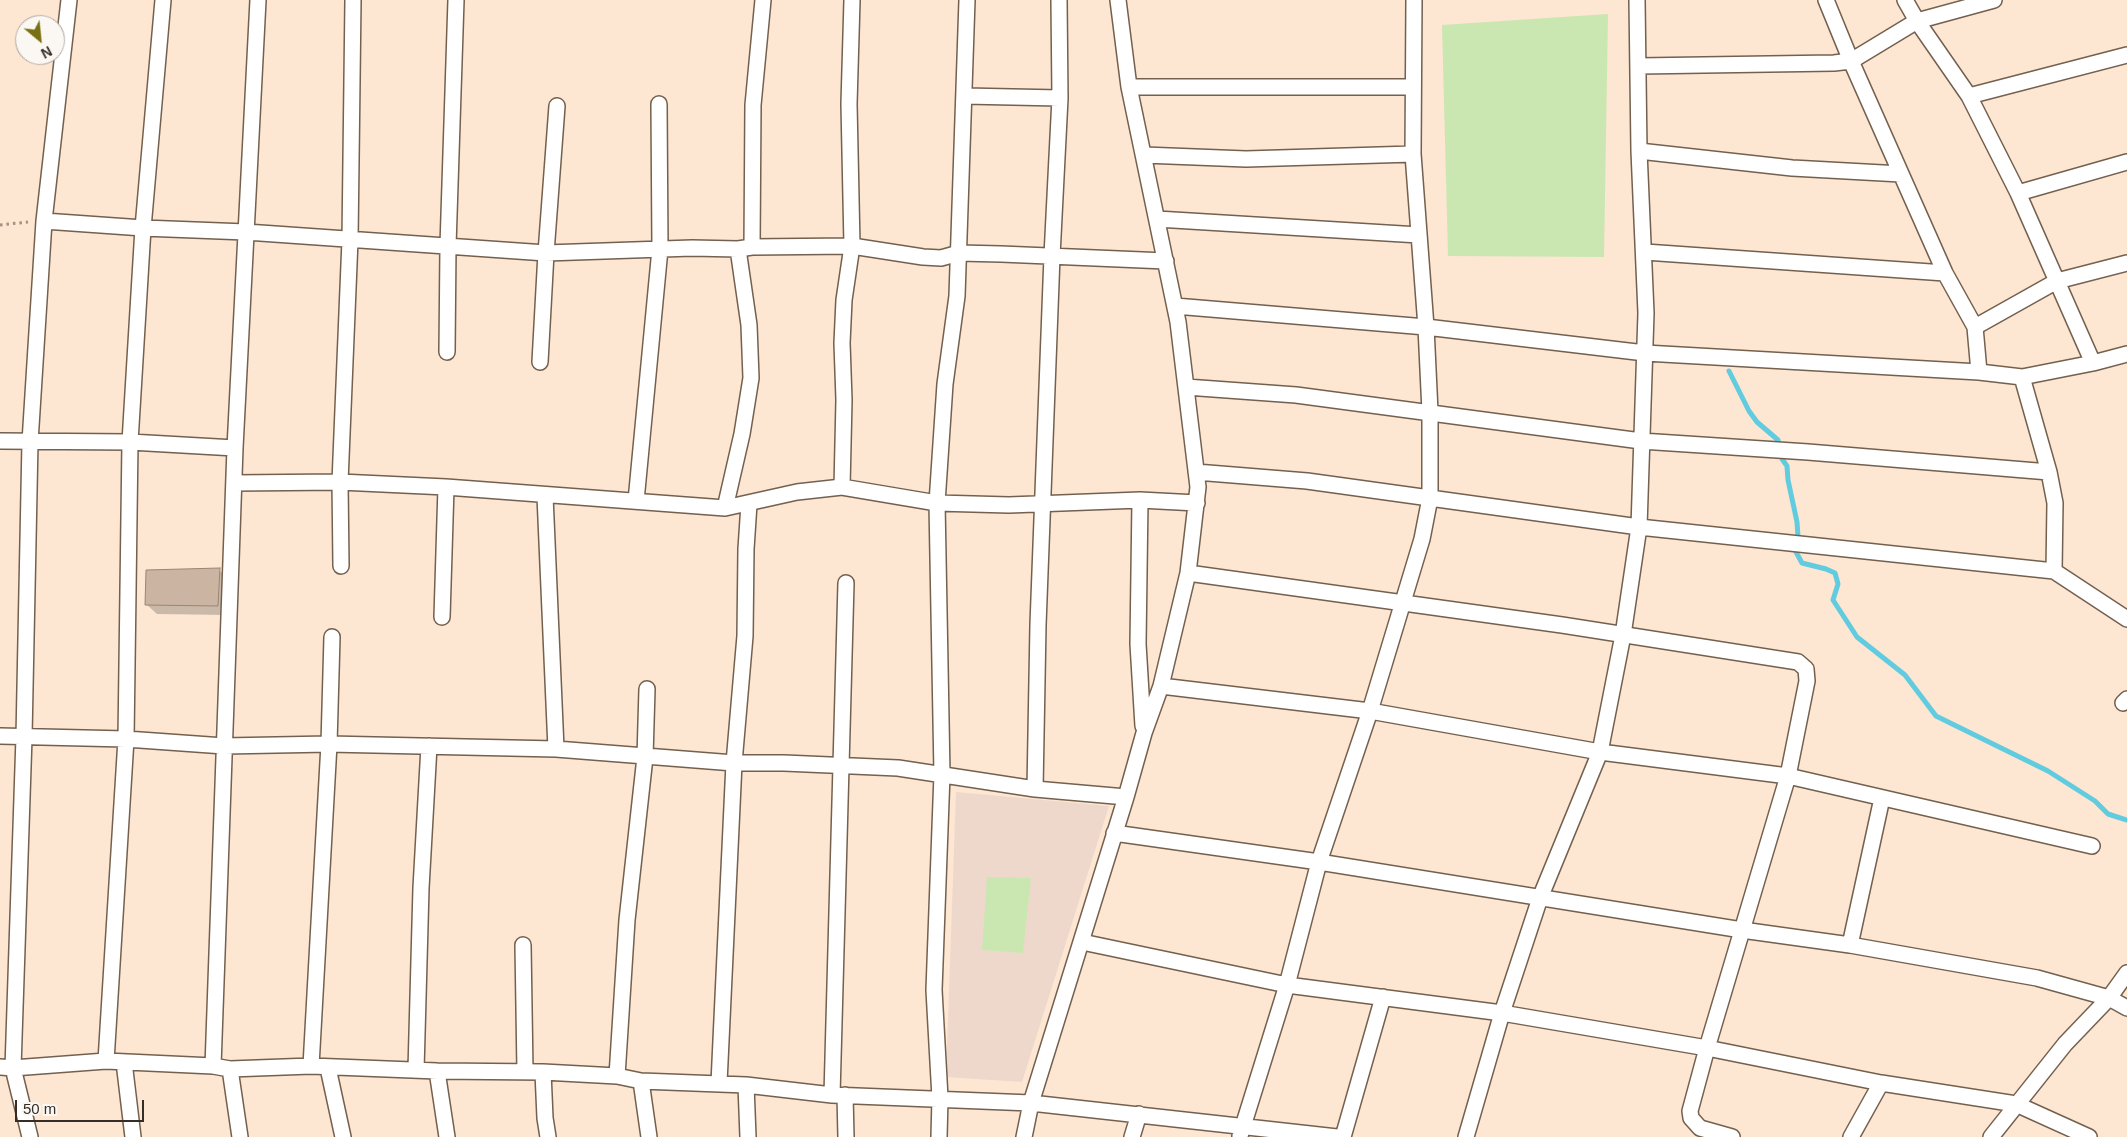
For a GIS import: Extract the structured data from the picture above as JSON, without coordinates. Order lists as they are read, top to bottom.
{
  "scale_bar": "50 m",
  "north": "bottom right"
}
